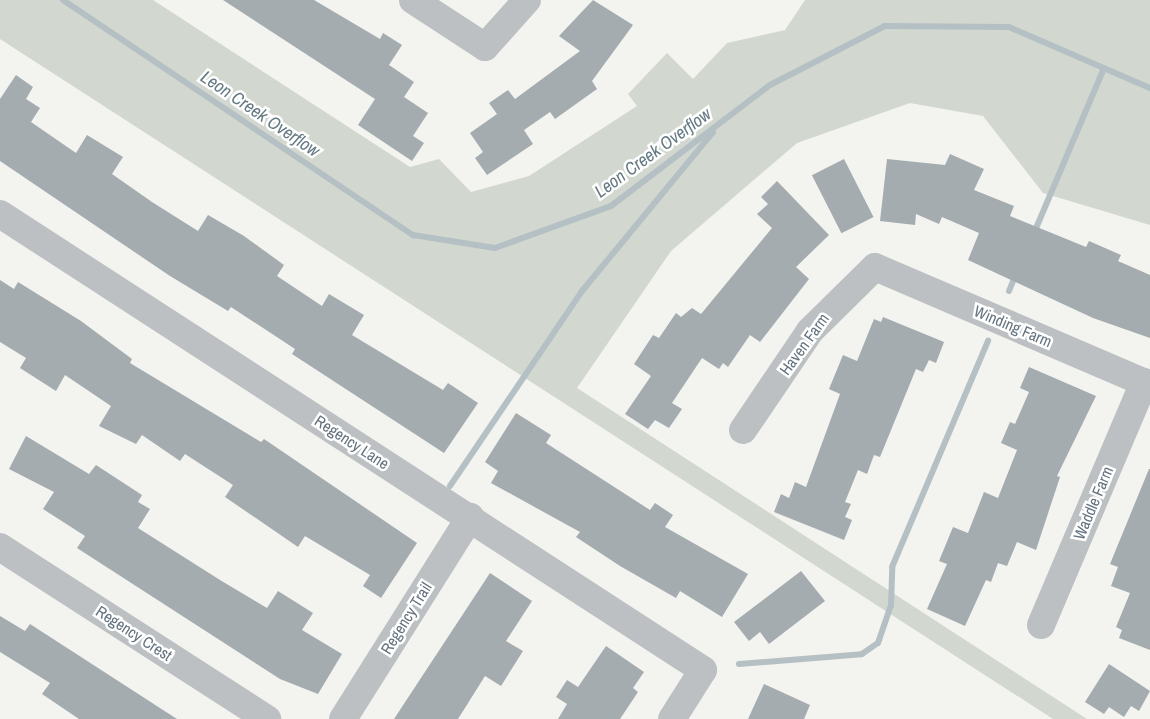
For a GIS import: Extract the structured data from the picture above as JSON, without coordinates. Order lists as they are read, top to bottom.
{
  "streets": {
    "street": [
      "Winding Farm",
      "Haven Farm",
      "Regency Lane",
      "Waddle Farm",
      "Regency Trail",
      "Regency Crest"
    ]
  },
  "crossings": [
    ["Winding Farm", "Haven Farm"],
    ["Winding Farm", "Waddle Farm"],
    ["Regency Lane", "Regency Trail"]
  ],
  "water": ["Leon Creek Overflow"]
}
